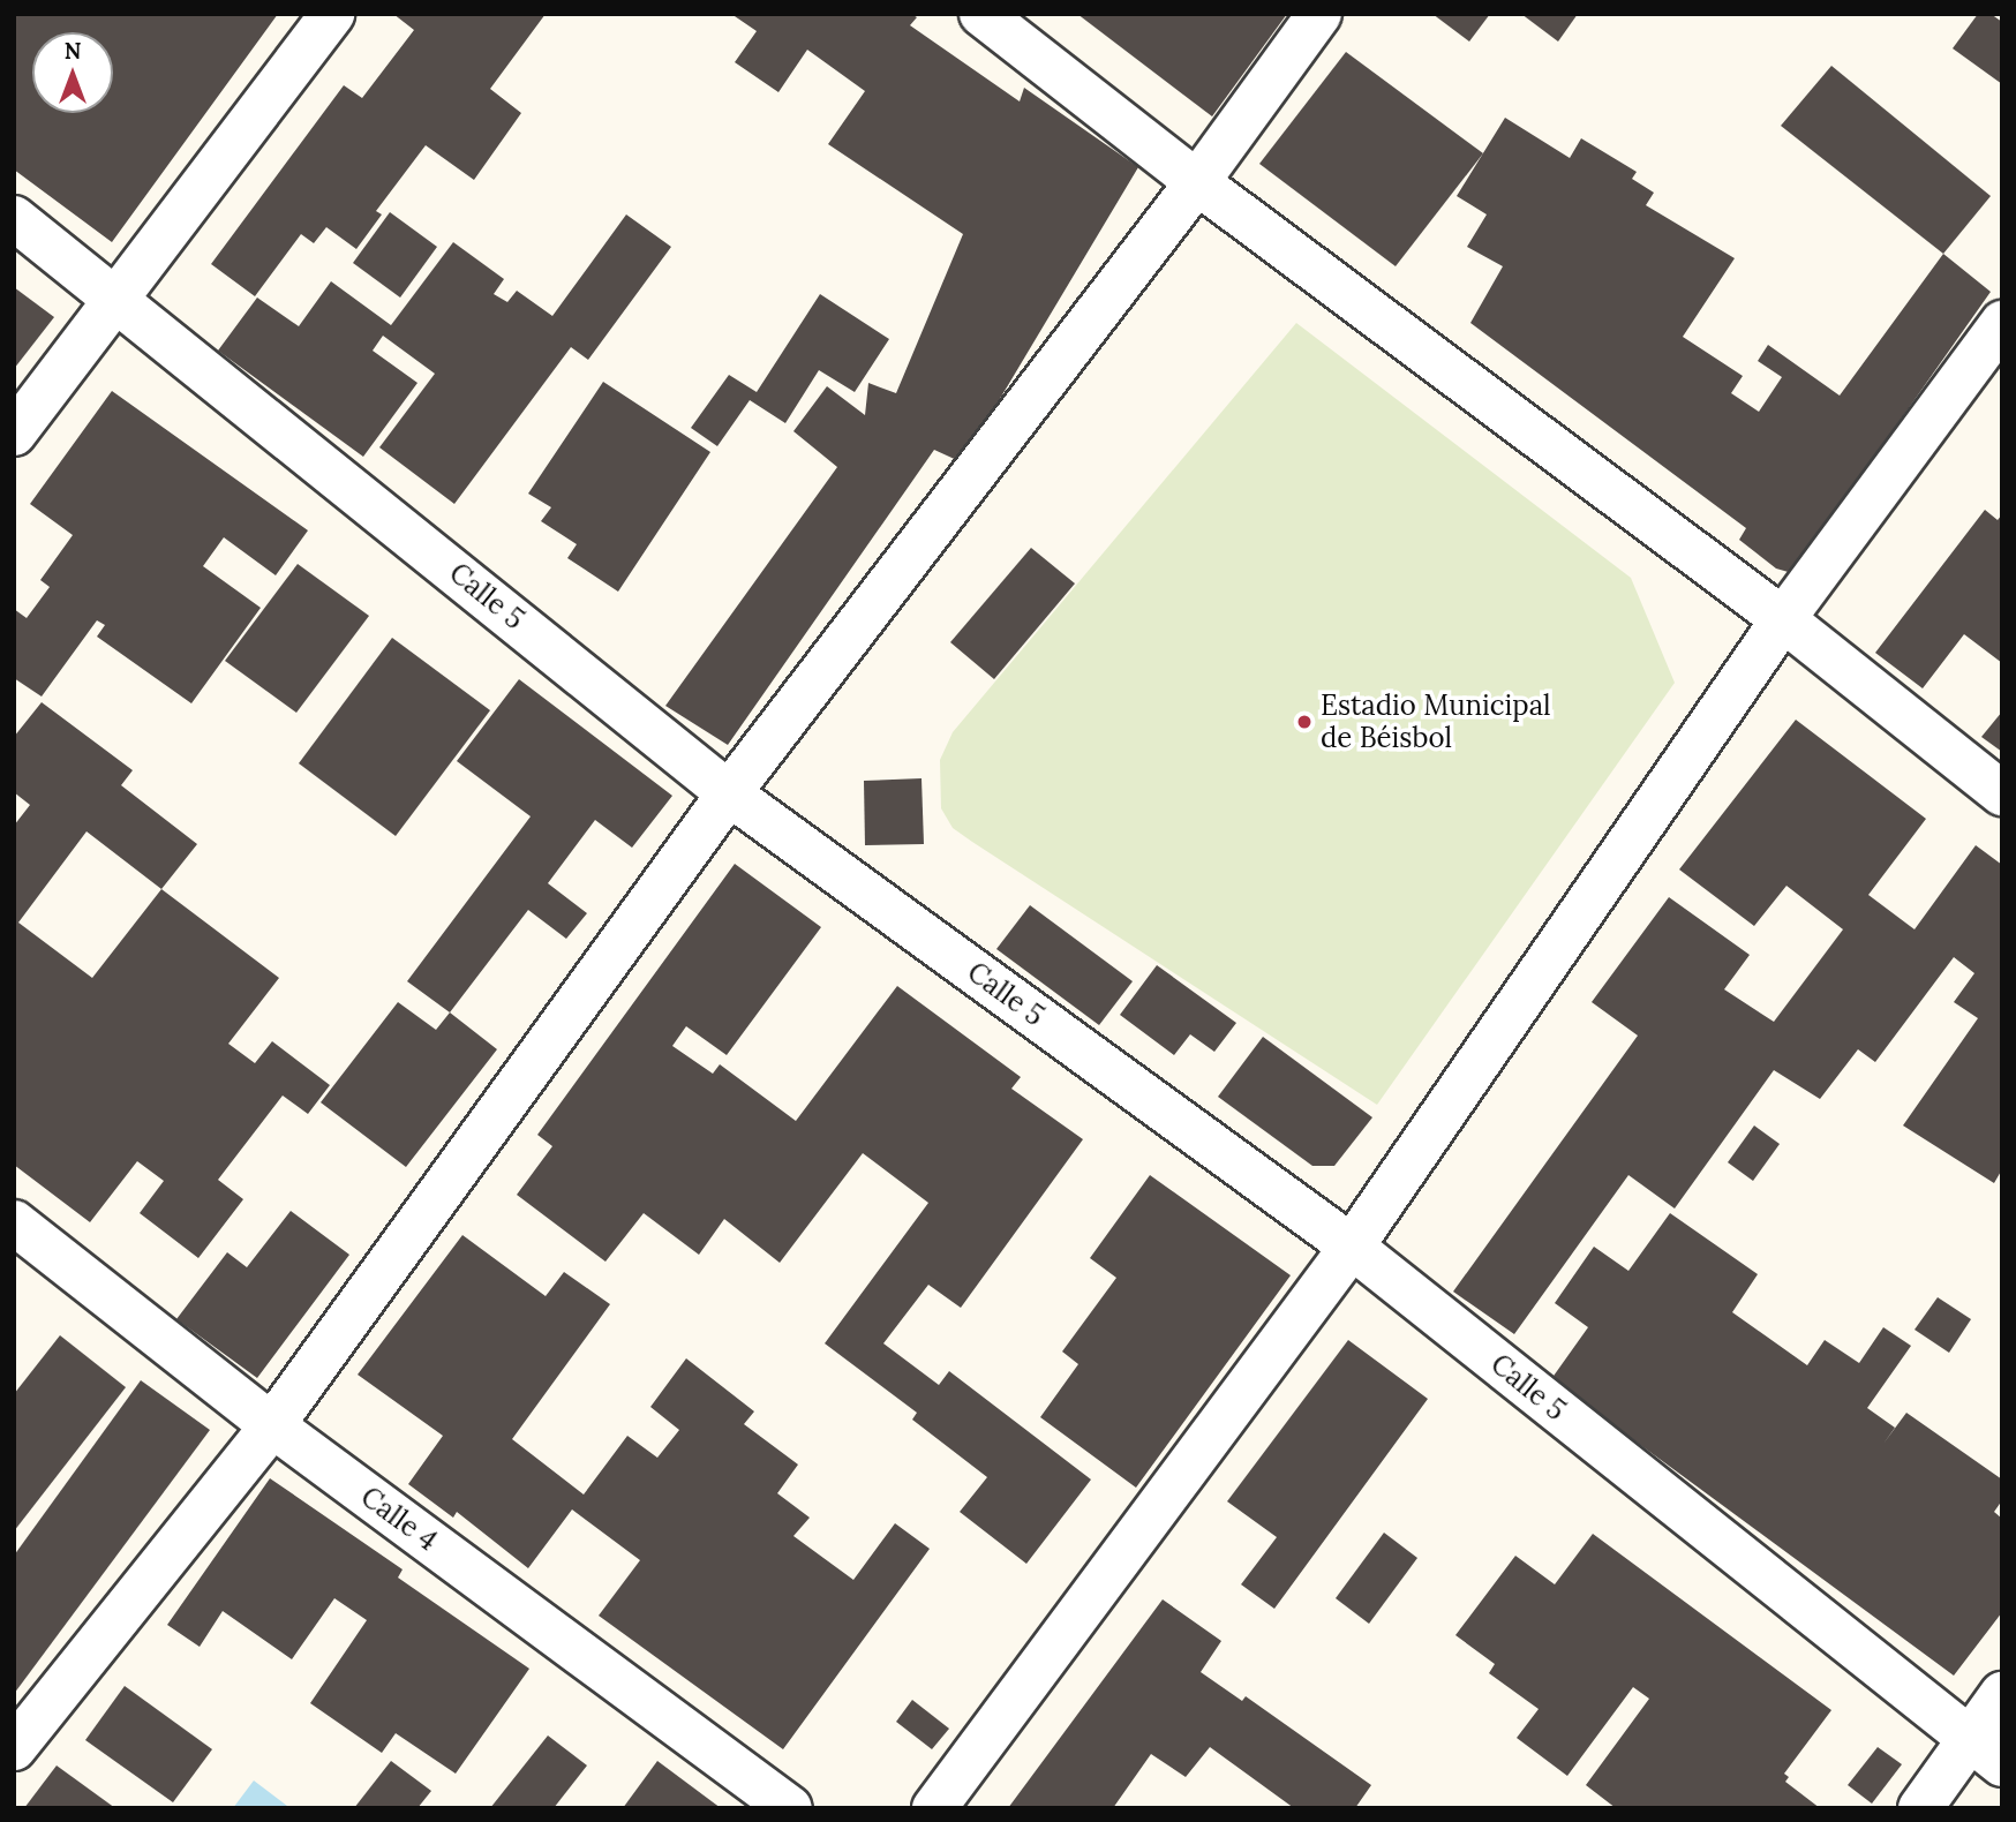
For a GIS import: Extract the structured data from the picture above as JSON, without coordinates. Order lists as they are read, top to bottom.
{
  "streets": {
    "street": ["Calle 5", "Calle 4"]
  },
  "places": ["Estadio Municipal de Béisbol"],
  "north": "top"
}
